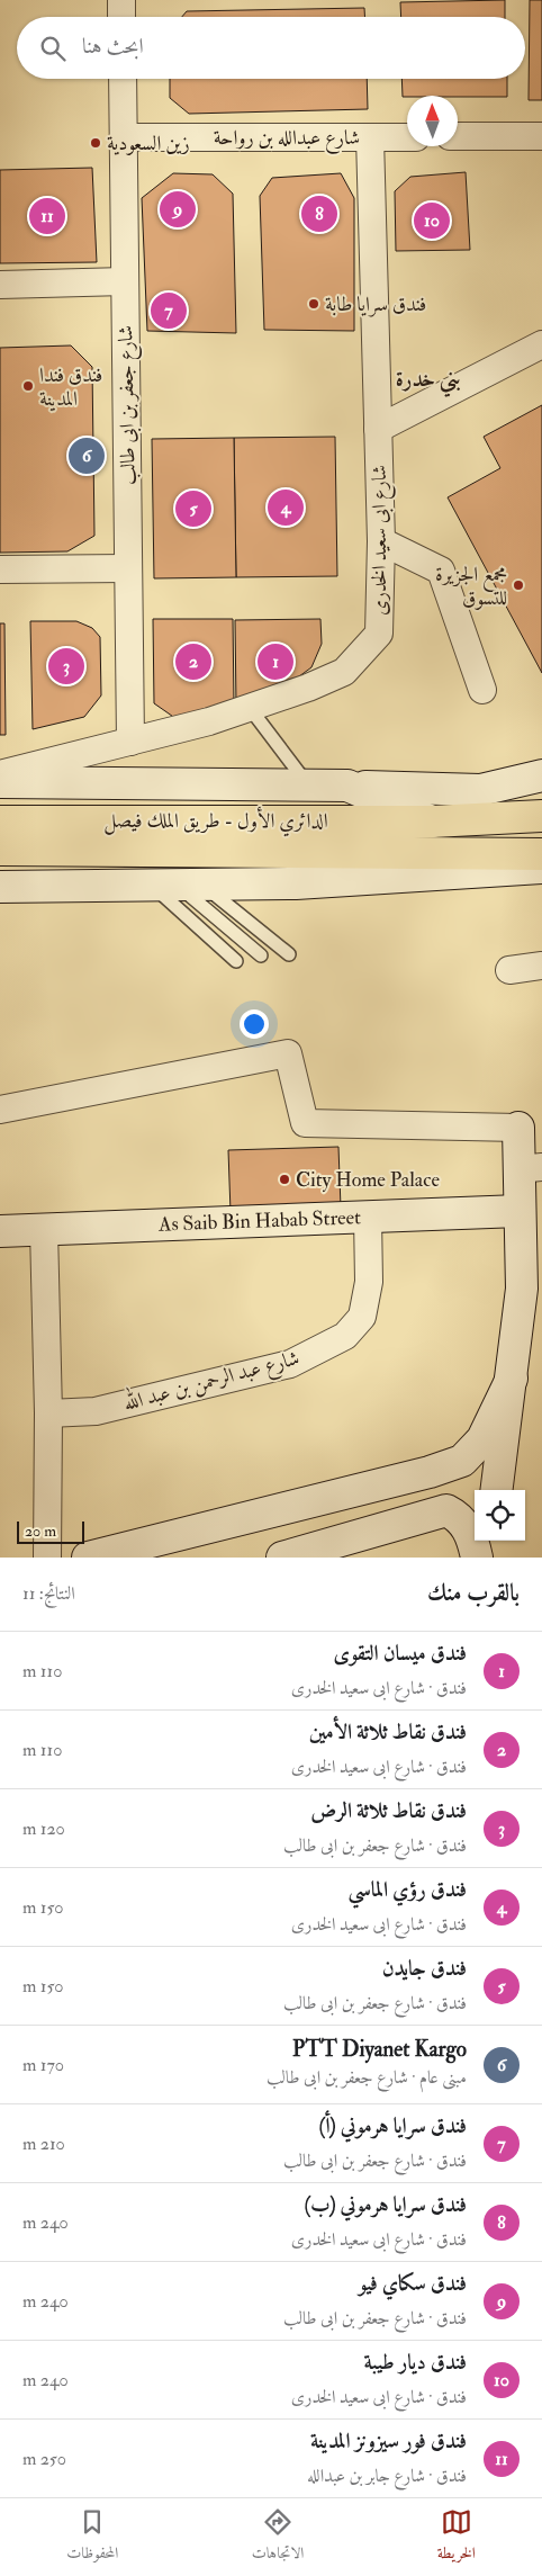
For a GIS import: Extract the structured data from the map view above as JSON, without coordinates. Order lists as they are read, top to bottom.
{
  "streets": {
    "highway": ["الدائري الأول - طريق الملك فيصل"],
    "main road": ["As Saib Bin Habab Street"],
    "street": [
      "شارع عبدالله بن رواحة",
      "شارع جعفر بن ابى طالب",
      "شارع ابى سعيد الخدرى",
      "شارع عبد الرحمن بن عبد الله"
    ]
  },
  "crossings": [
    ["شارع عبدالله بن رواحة", "شارع جعفر بن ابى طالب"],
    ["شارع عبدالله بن رواحة", "شارع ابى سعيد الخدرى"],
    ["شارع جعفر بن ابى طالب", "شارع ابى سعيد الخدرى"],
    ["As Saib Bin Habab Street", "شارع عبد الرحمن بن عبد الله"]
  ],
  "districts": ["بني خدرة"],
  "places": [
    "زين السعودية",
    "فندق سرايا طابة",
    "فندق فندا المدينة",
    "مجمع الجزيرة للتسوق",
    "City Home Palace"
  ],
  "scale_bar": "20 m",
  "north": "top",
  "page": {
    "search": "ابحث هنا",
    "pins": [
      "9",
      "8",
      "11",
      "10",
      "7",
      "6",
      "4",
      "5",
      "1",
      "2",
      "3"
    ],
    "scale": "20 m",
    "heading": ["بالقرب منك", "النتائج: 11"],
    "list": [
      {
        "mark": "1",
        "name": "فندق ميسان التقوى",
        "note": "فندق · شارع ابى سعيد الخدرى",
        "value": "110 m"
      },
      {
        "mark": "2",
        "name": "فندق نقاط ثلاثة الأمين",
        "note": "فندق · شارع ابى سعيد الخدرى",
        "value": "110 m"
      },
      {
        "mark": "3",
        "name": "فندق نقاط ثلاثة الرض",
        "note": "فندق · شارع جعفر بن ابى طالب",
        "value": "120 m"
      },
      {
        "mark": "4",
        "name": "فندق رؤي الماسي",
        "note": "فندق · شارع ابى سعيد الخدرى",
        "value": "150 m"
      },
      {
        "mark": "5",
        "name": "فندق جايدن",
        "note": "فندق · شارع جعفر بن ابى طالب",
        "value": "150 m"
      },
      {
        "mark": "6",
        "name": "PTT Diyanet Kargo",
        "note": "مبنى عام · شارع جعفر بن ابى طالب",
        "value": "170 m"
      },
      {
        "mark": "7",
        "name": "فندق سرايا هرموني (أ)",
        "note": "فندق · شارع جعفر بن ابى طالب",
        "value": "210 m"
      },
      {
        "mark": "8",
        "name": "فندق سرايا هرموني (ب)",
        "note": "فندق · شارع ابى سعيد الخدرى",
        "value": "240 m"
      },
      {
        "mark": "9",
        "name": "فندق سكاي فيو",
        "note": "فندق · شارع جعفر بن ابى طالب",
        "value": "240 m"
      },
      {
        "mark": "10",
        "name": "فندق ديار طيبة",
        "note": "فندق · شارع ابى سعيد الخدرى",
        "value": "240 m"
      },
      {
        "mark": "11",
        "name": "فندق فور سيزونز المدينة",
        "note": "فندق · شارع جابر بن عبدالله",
        "value": "250 m"
      }
    ],
    "nav": ["الخريطة", "الاتجاهات", "المحفوظات"]
  }
}
